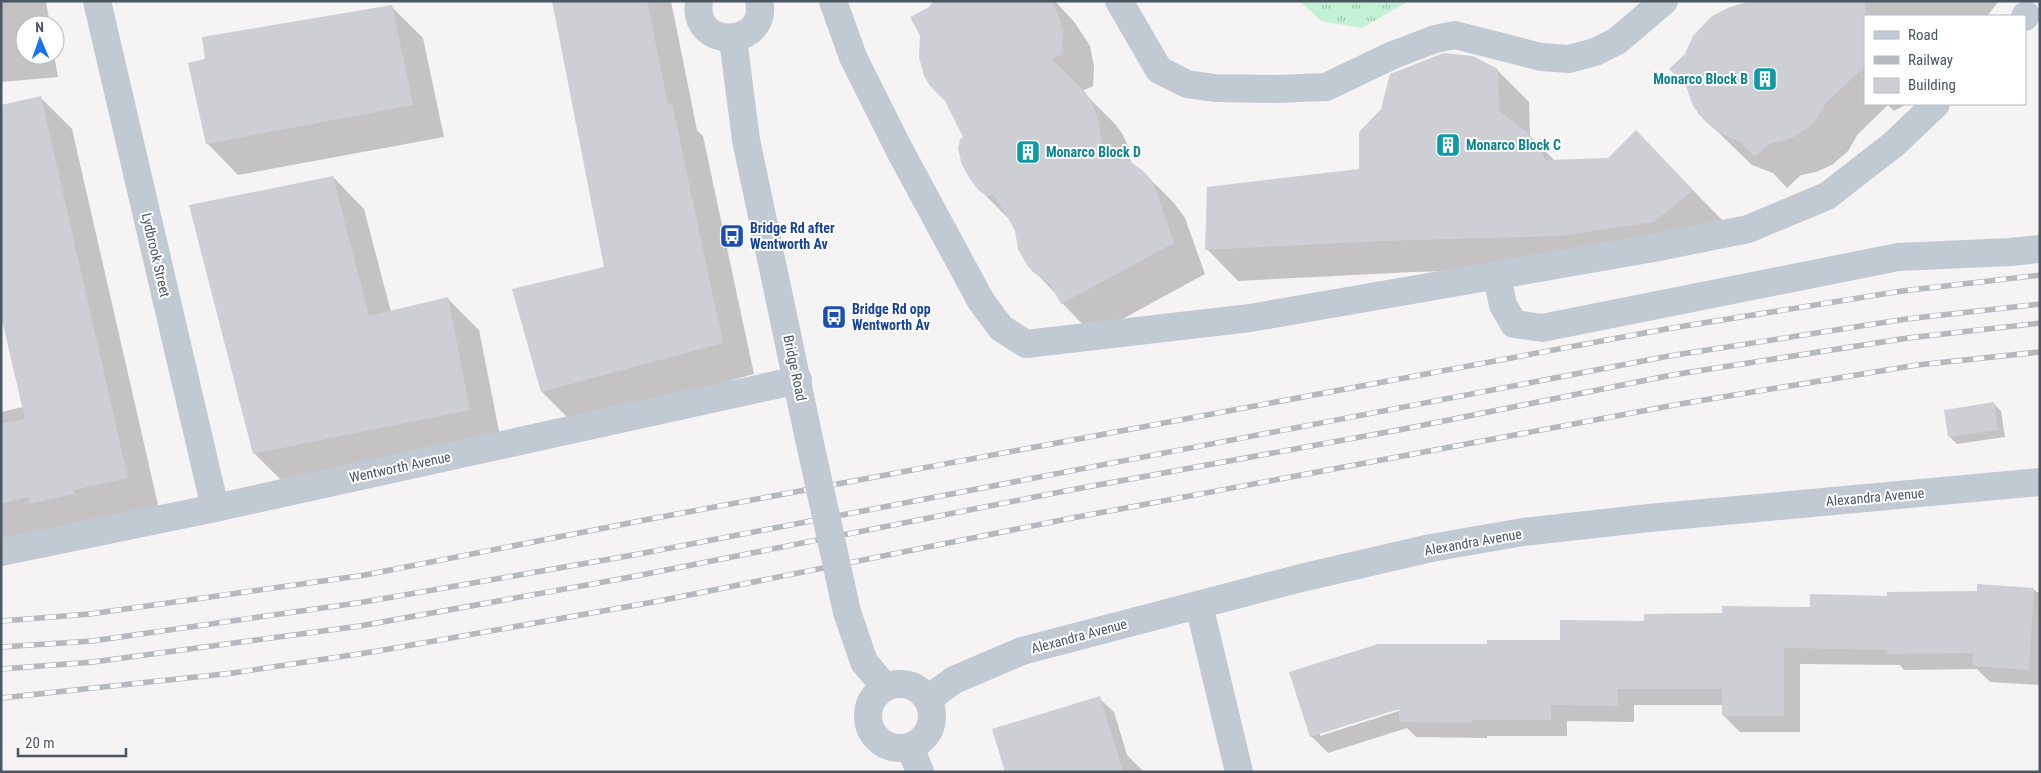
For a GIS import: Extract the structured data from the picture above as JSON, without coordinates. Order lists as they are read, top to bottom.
{
  "streets": {
    "street": [
      "Lydbrook Street",
      "Bridge Road",
      "Wentworth Avenue",
      "Alexandra Avenue"
    ]
  },
  "crossings": [
    ["Lydbrook Street", "Wentworth Avenue"],
    ["Bridge Road", "Wentworth Avenue"],
    ["Bridge Road", "Alexandra Avenue"]
  ],
  "places": {
    "building": ["Monarco Block B", "Monarco Block C", "Monarco Block D"],
    "bus stop": ["Bridge Rd after Wentworth Av", "Bridge Rd opp Wentworth Av"]
  },
  "legend": ["Road", "Railway", "Building"],
  "scale_bar": "20 m",
  "north": "top"
}
